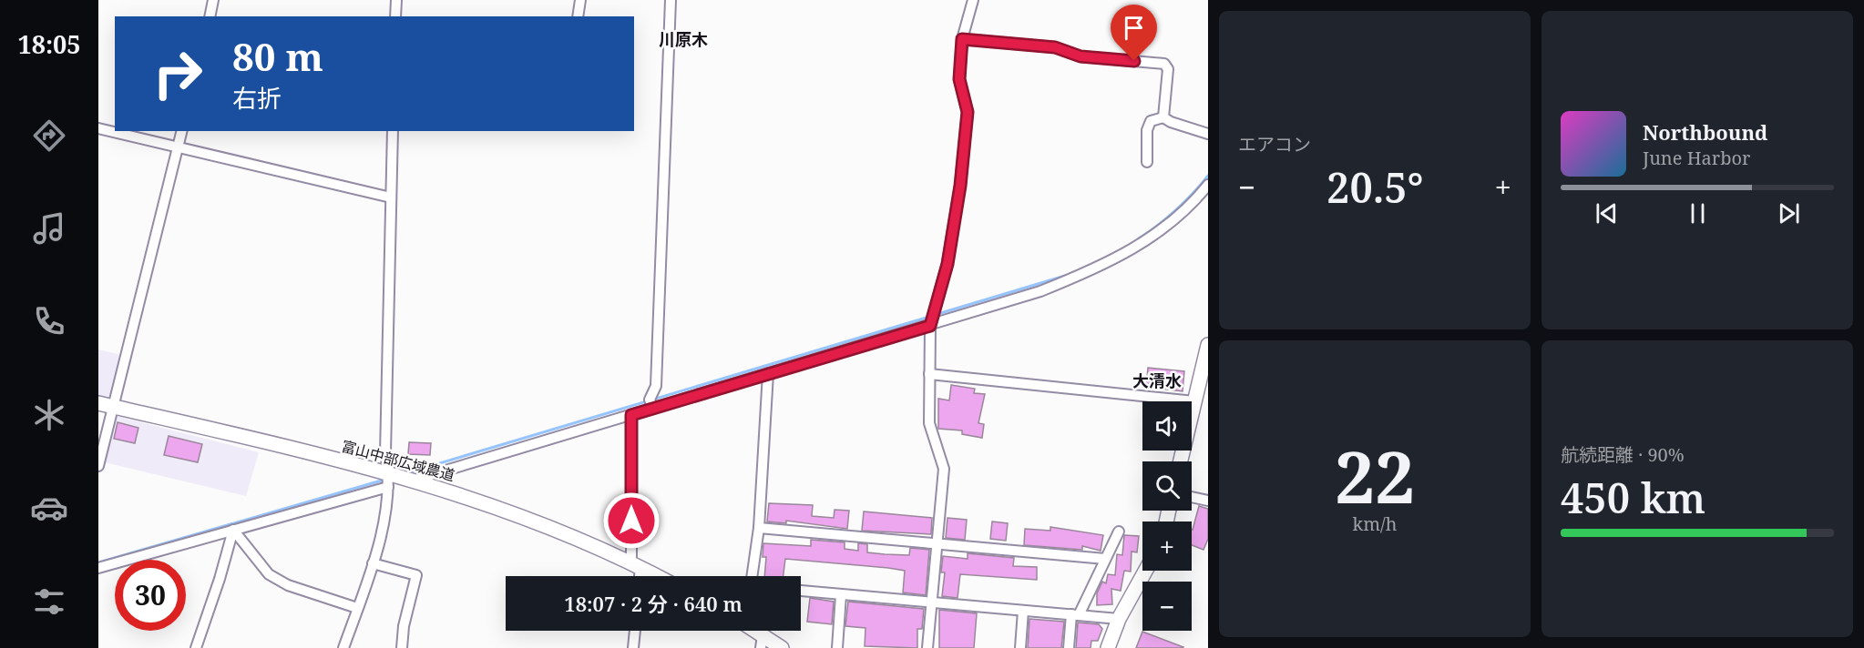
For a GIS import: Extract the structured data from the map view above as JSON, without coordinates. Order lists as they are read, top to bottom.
{
  "streets": {
    "street": ["富山中部広域農道"]
  },
  "districts": ["川原木", "大清水"],
  "page": {
    "tabs": "18:05",
    "tile": [
      "エアコン",
      ["22", "km/h"],
      ["航続距離 · 90%", "450 km"]
    ],
    "turn": ["80 m", "右折"],
    "song": ["Northbound", "June Harbor"],
    "heat": ["−", "20.5°", "+"],
    "map_buttons": ["+", "−"],
    "limit": "30",
    "trip": "18:07 · 2 分 · 640 m"
  }
}
